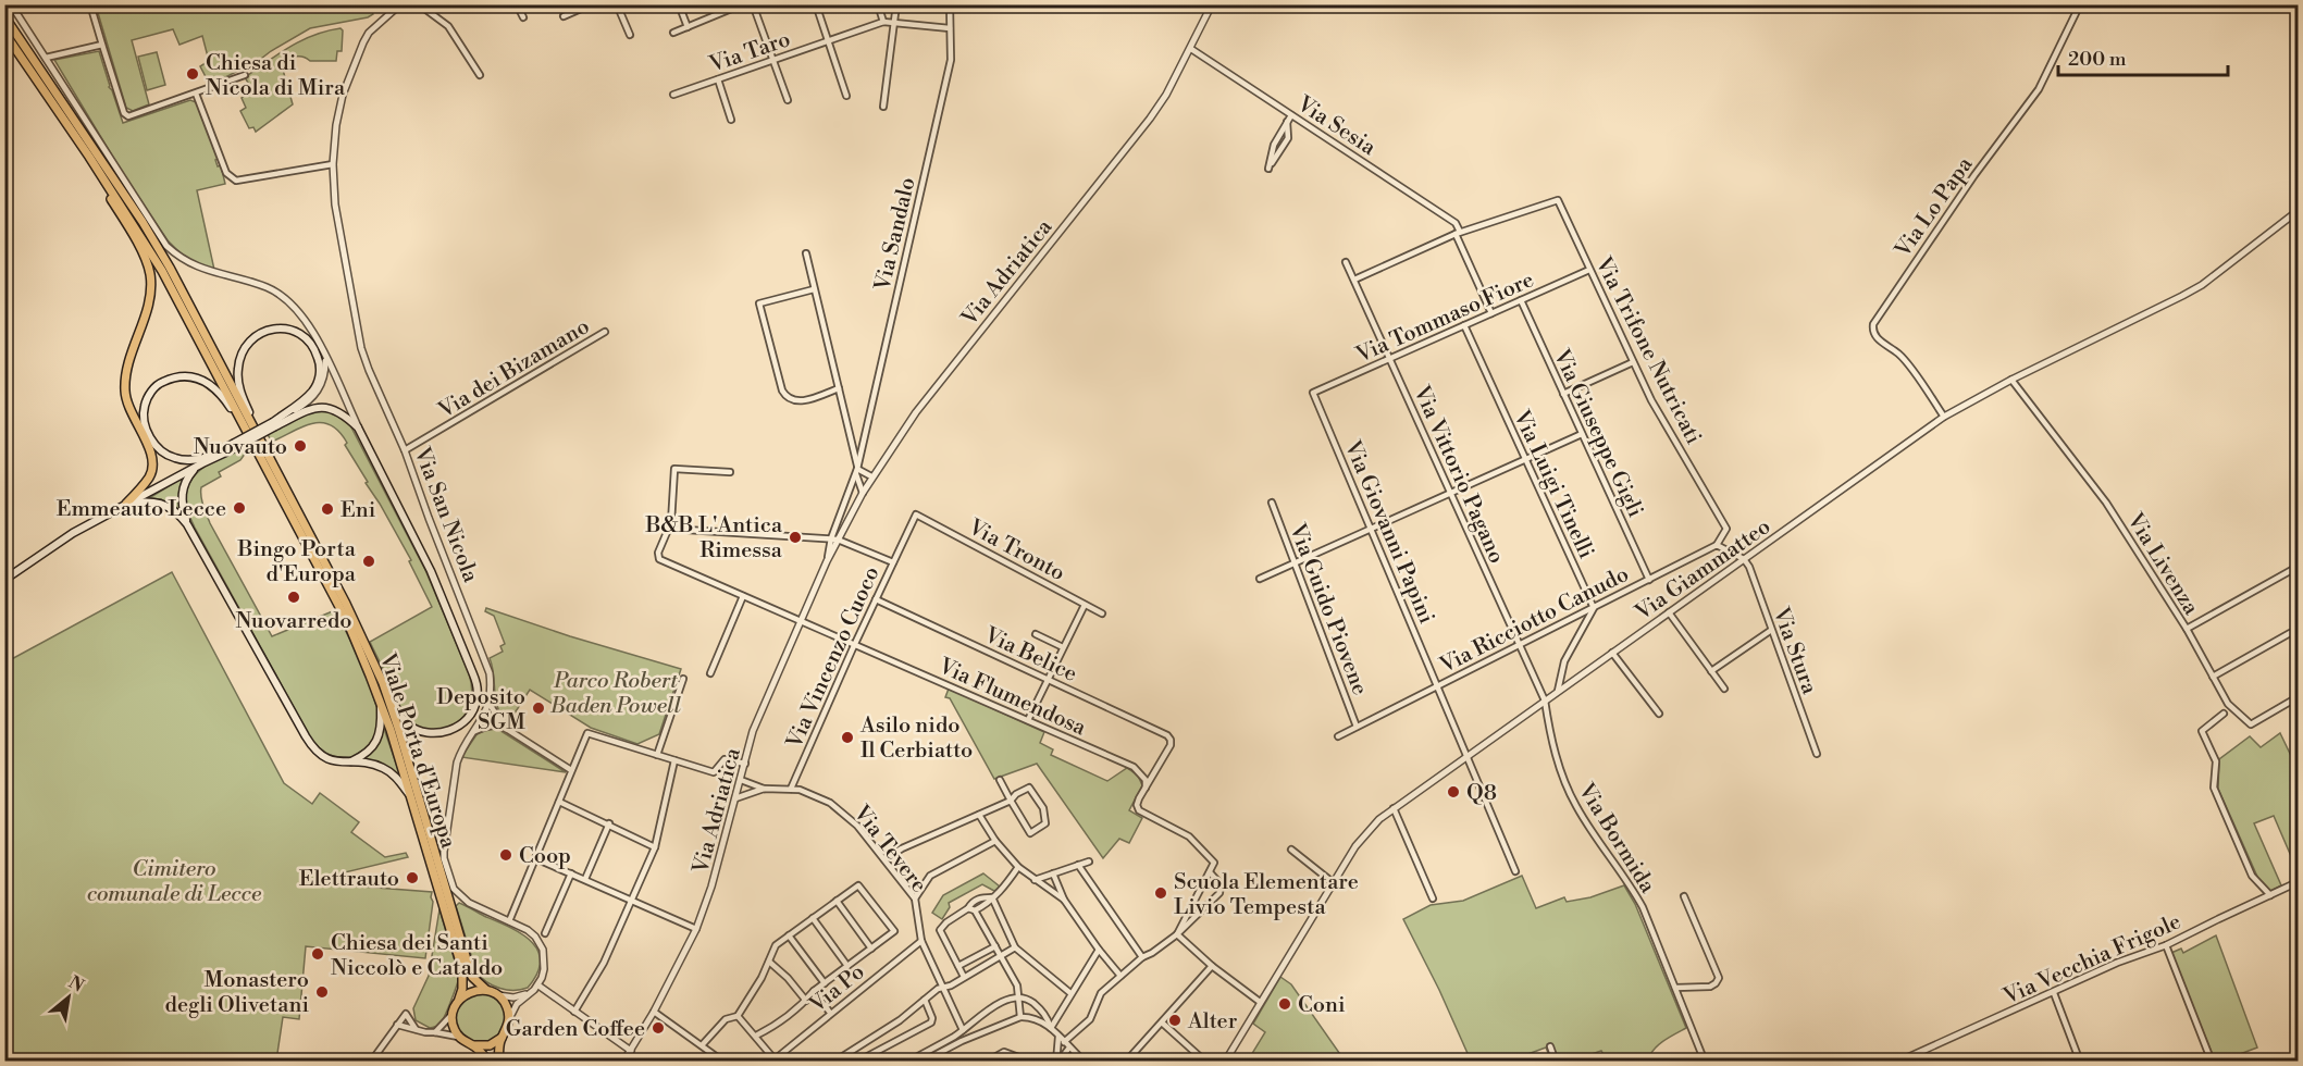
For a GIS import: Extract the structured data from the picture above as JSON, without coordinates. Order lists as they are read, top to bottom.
{
  "streets": {
    "main road": ["Viale Porta d'Europa"],
    "street": [
      "Via Taro",
      "Via Sesia",
      "Via Lo Papa",
      "Via Sandalo",
      "Via Adriatica",
      "Via Tommaso Fiore",
      "Via Trifone Nutricati",
      "Via dei Bizamano",
      "Via Giuseppe Gigli",
      "Via Vittorio Pagano",
      "Via Luigi Tinelli",
      "Via San Nicola",
      "Via Giovanni Papini",
      "Via Tronto",
      "Via Livenza",
      "Via Giammatteo",
      "Via Guido Piovene",
      "Via Ricciotto Canudo",
      "Via Stura",
      "Via Belice",
      "Via Vincenzo Cuoco",
      "Via Flumendosa",
      "Via Bormida",
      "Via Tevere",
      "Via Vecchia Frigole",
      "Via Po"
    ]
  },
  "crossings": [
    ["Via Taro", "Via Sandalo"],
    ["Via Sesia", "Via Adriatica"],
    ["Via Sesia", "Via Trifone Nutricati"],
    ["Via Lo Papa", "Via Giammatteo"],
    ["Via Sandalo", "Via Adriatica"],
    ["Via Adriatica", "Via Flumendosa"],
    ["Via Tommaso Fiore", "Via Trifone Nutricati"],
    ["Via Tommaso Fiore", "Via Giuseppe Gigli"],
    ["Via Tommaso Fiore", "Via Vittorio Pagano"],
    ["Via Tommaso Fiore", "Via Luigi Tinelli"],
    ["Via Tommaso Fiore", "Via Giovanni Papini"],
    ["Via Trifone Nutricati", "Via Ricciotto Canudo"],
    ["Via dei Bizamano", "Via San Nicola"],
    ["Via Giuseppe Gigli", "Via Ricciotto Canudo"],
    ["Via Vittorio Pagano", "Via Giammatteo"],
    ["Via Vittorio Pagano", "Via Ricciotto Canudo"],
    ["Via Vittorio Pagano", "Via Bormida"],
    ["Via Luigi Tinelli", "Via Ricciotto Canudo"],
    ["Via Giovanni Papini", "Via Giammatteo"],
    ["Via Giovanni Papini", "Via Ricciotto Canudo"],
    ["Via Tronto", "Via Vincenzo Cuoco"],
    ["Via Livenza", "Via Giammatteo"],
    ["Via Giammatteo", "Via Stura"],
    ["Via Giammatteo", "Via Bormida"],
    ["Via Guido Piovene", "Via Ricciotto Canudo"],
    ["Via Belice", "Via Vincenzo Cuoco"],
    ["Via Belice", "Via Flumendosa"],
    ["Via Vincenzo Cuoco", "Via Flumendosa"],
    ["Via Vincenzo Cuoco", "Via Tevere"],
    ["Via Tevere", "Via Po"]
  ],
  "parks": ["Parco Robert Baden Powell", "Cimitero comunale di Lecce"],
  "places": [
    "Chiesa di Nicola di Mira",
    "Nuovauto",
    "Emmeauto Lecce",
    "Eni",
    "B&B L'Antica Rimessa",
    "Bingo Porta d'Europa",
    "Nuovarredo",
    "Deposito SGM",
    "Asilo nido Il Cerbiatto",
    "Q8",
    "Coop",
    "Elettrauto",
    "Scuola Elementare Livio Tempesta",
    "Chiesa dei Santi Niccolò e Cataldo",
    "Monastero degli Olivetani",
    "Coni",
    "Alter",
    "Garden Coffee"
  ],
  "scale_bar": "200 m",
  "north": "top right"
}
